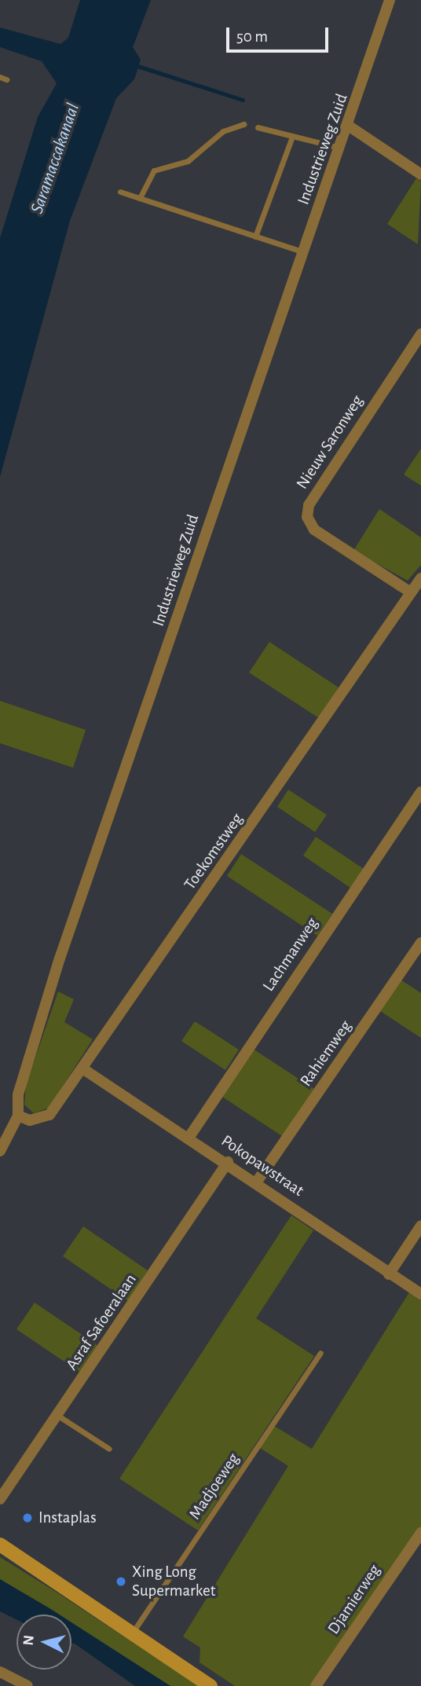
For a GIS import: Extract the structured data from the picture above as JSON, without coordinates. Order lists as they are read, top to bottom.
{
  "streets": {
    "street": [
      "Industrieweg Zuid",
      "Nieuw Saronweg",
      "Toekomstweg",
      "Lachmanweg",
      "Rahiemweg",
      "Pokopawstraat",
      "Asraf Safoeralaan",
      "Djamierweg"
    ],
    "lane": ["Madjoeweg"]
  },
  "crossings": [
    ["Industrieweg Zuid", "Toekomstweg"],
    ["Nieuw Saronweg", "Toekomstweg"],
    ["Toekomstweg", "Pokopawstraat"],
    ["Lachmanweg", "Pokopawstraat"],
    ["Rahiemweg", "Pokopawstraat"],
    ["Pokopawstraat", "Asraf Safoeralaan"]
  ],
  "water": ["Saramaccakanaal"],
  "places": ["Instaplas", "Xing Long Supermarket"],
  "scale_bar": "50 m",
  "north": "left"
}
